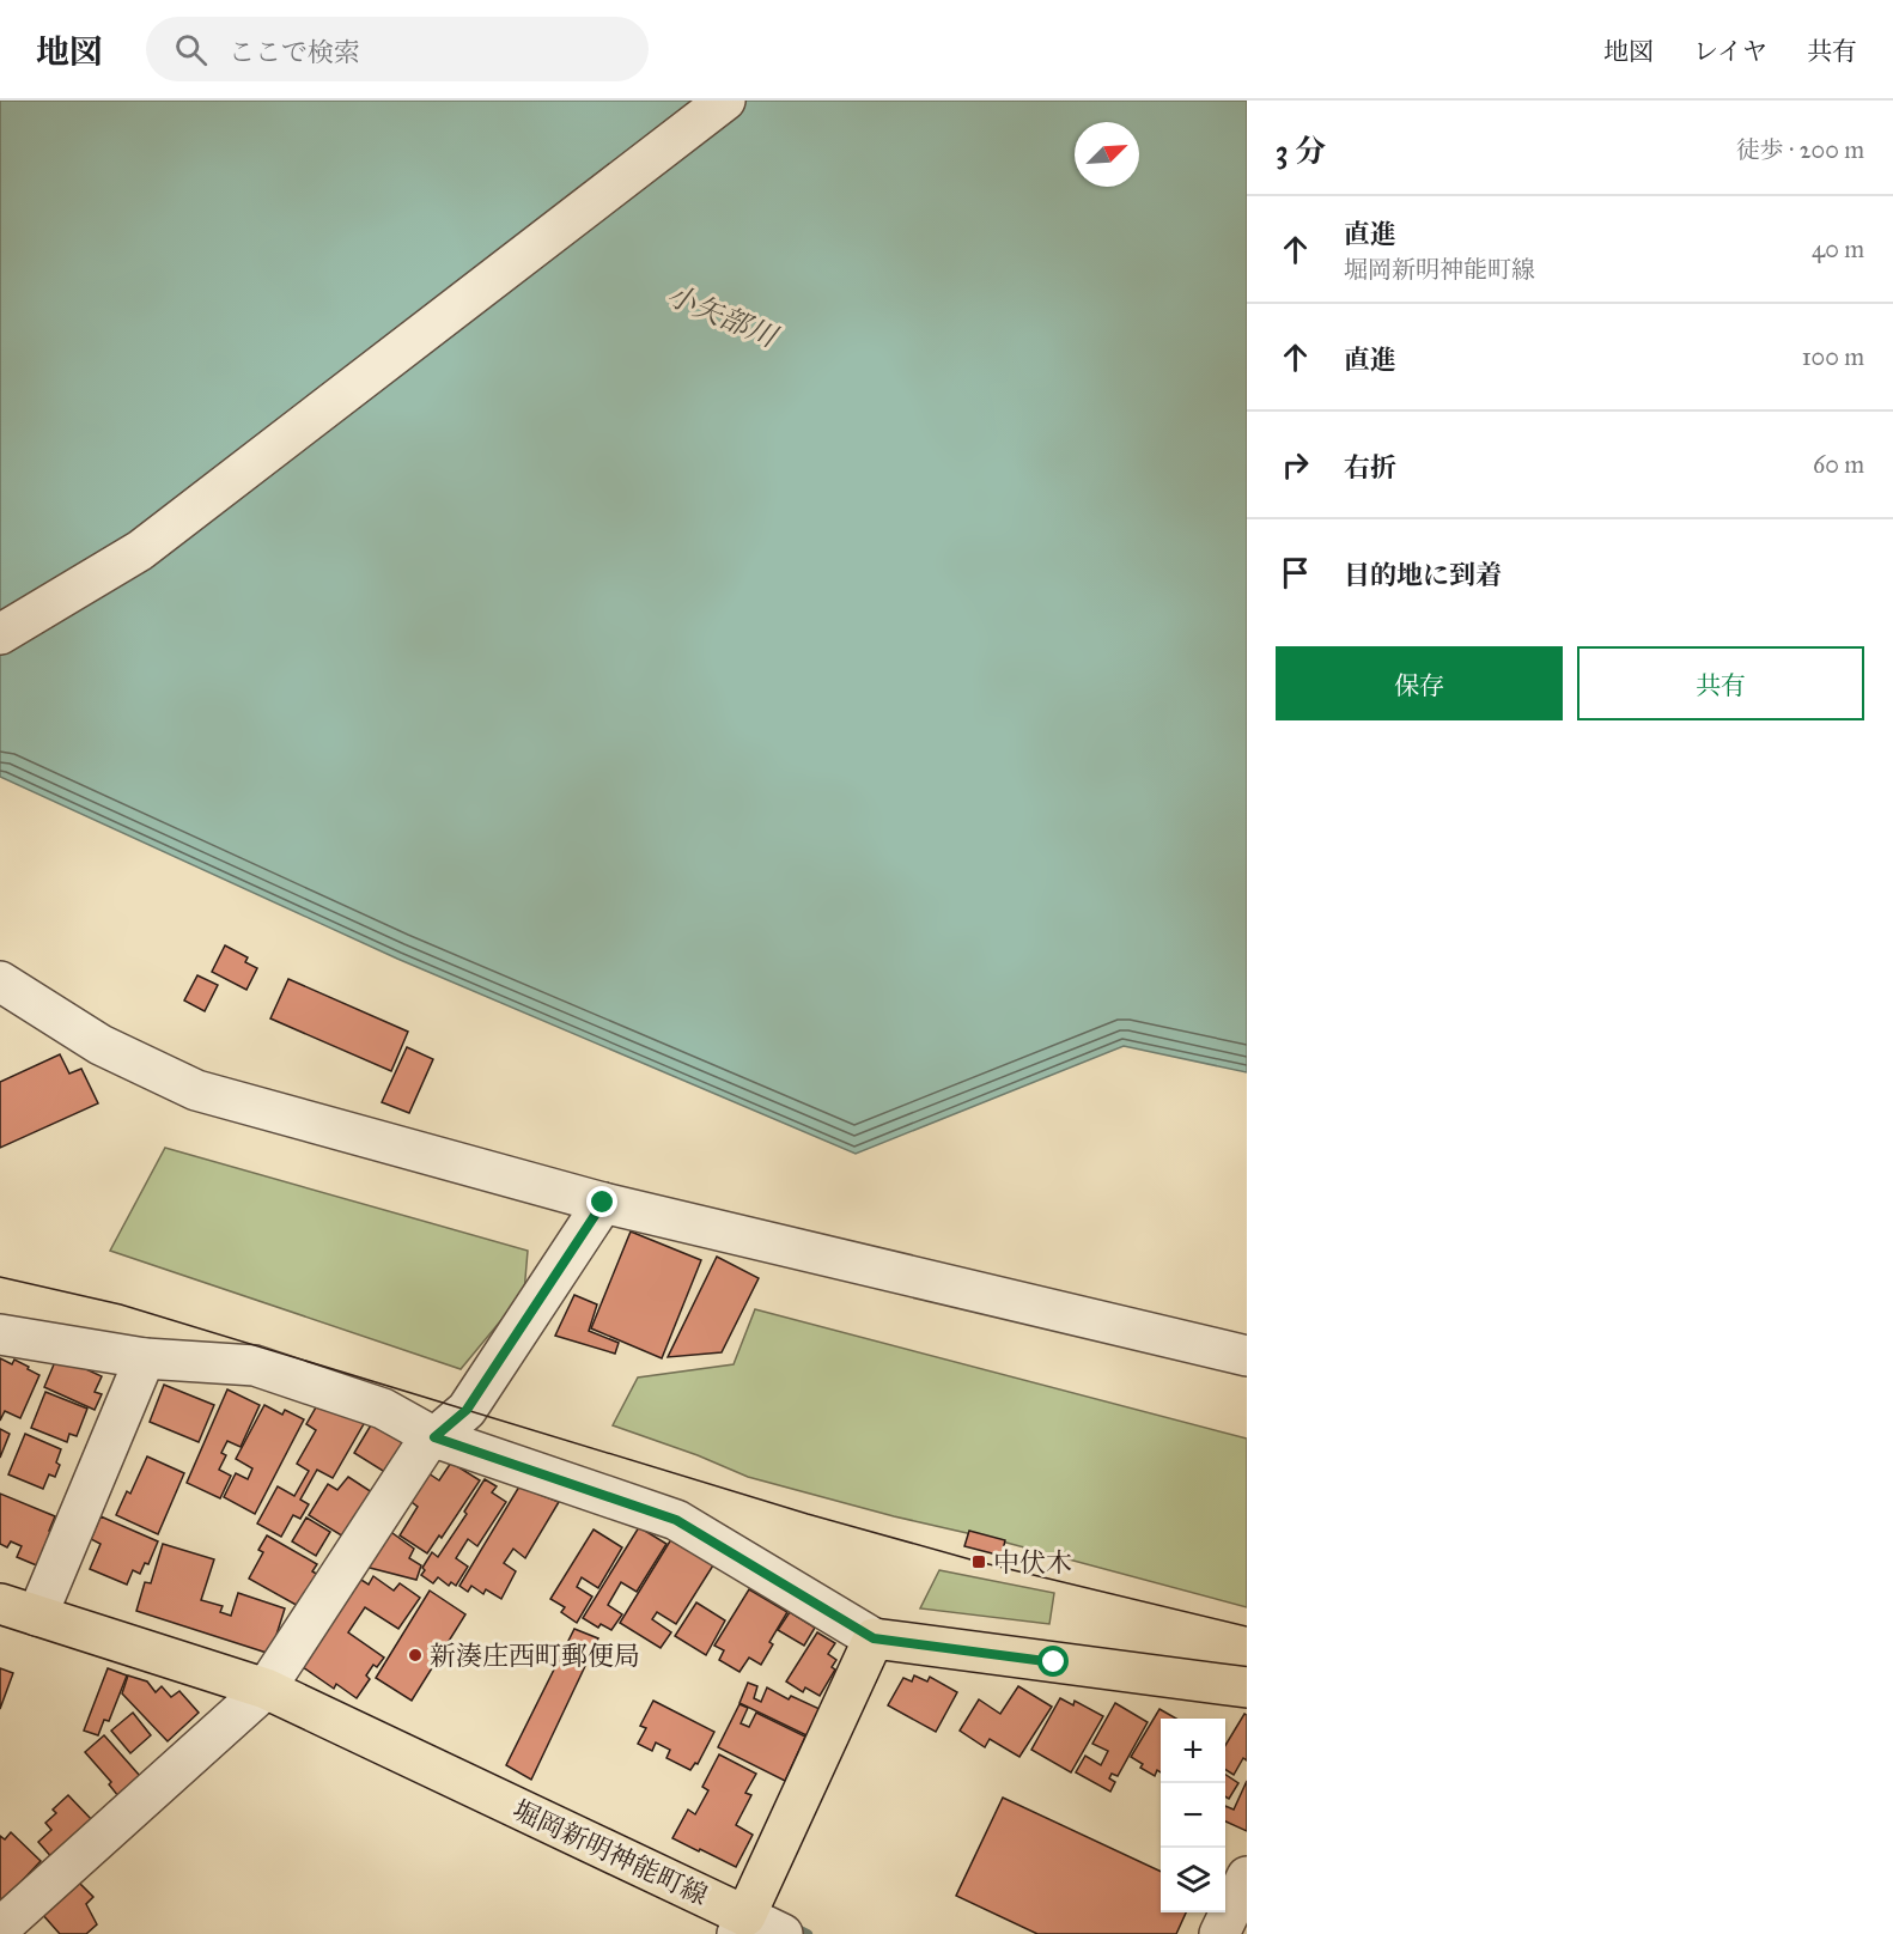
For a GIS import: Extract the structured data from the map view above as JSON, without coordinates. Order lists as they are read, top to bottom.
{
  "streets": {
    "main road": ["堀岡新明神能町線"]
  },
  "water": ["小矢部川"],
  "places": {
    "transit": ["中伏木"],
    "other": ["新湊庄西町郵便局"]
  },
  "north": "top right",
  "page": {
    "header": "地図",
    "search": "ここで検索",
    "nav": ["地図", "レイヤ", "共有"],
    "heading": ["3 分", "徒歩 · 200 m"],
    "list": [
      ["直進", "堀岡新明神能町線", "40 m"],
      ["直進", "100 m"],
      ["右折", "60 m"],
      "目的地に到着"
    ],
    "buttons": ["保存", "共有"],
    "map_buttons": ["+", "−"]
  }
}
